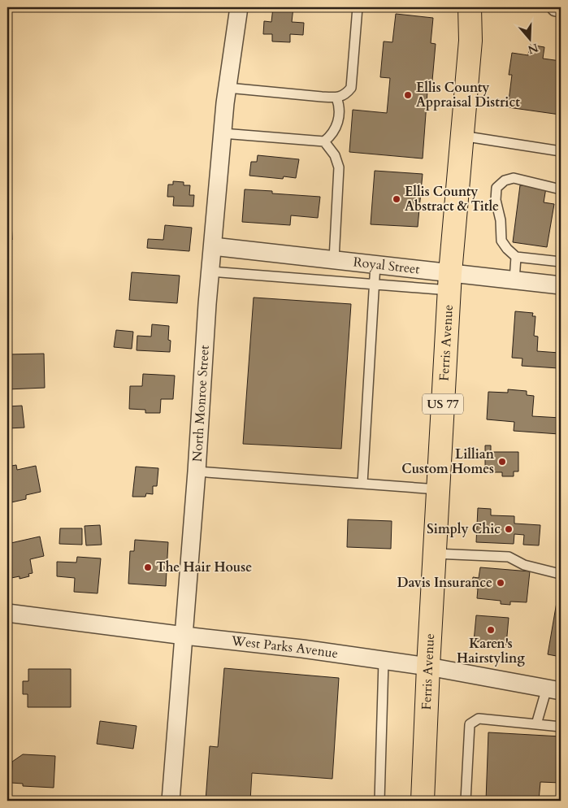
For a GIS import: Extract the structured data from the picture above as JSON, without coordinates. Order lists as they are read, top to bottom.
{
  "streets": {
    "main road": ["Ferris Avenue", "US 77"],
    "street": ["Royal Street", "North Monroe Street", "West Parks Avenue"]
  },
  "crossings": [
    ["Royal Street", "Ferris Avenue"],
    ["Royal Street", "North Monroe Street"],
    ["Ferris Avenue", "West Parks Avenue"],
    ["North Monroe Street", "West Parks Avenue"]
  ],
  "places": [
    "Ellis County Appraisal District",
    "Ellis County Abstract & Title",
    "Lillian Custom Homes",
    "Simply Chic",
    "The Hair House",
    "Davis Insurance",
    "Karen's Hairstyling"
  ],
  "north": "bottom"
}
